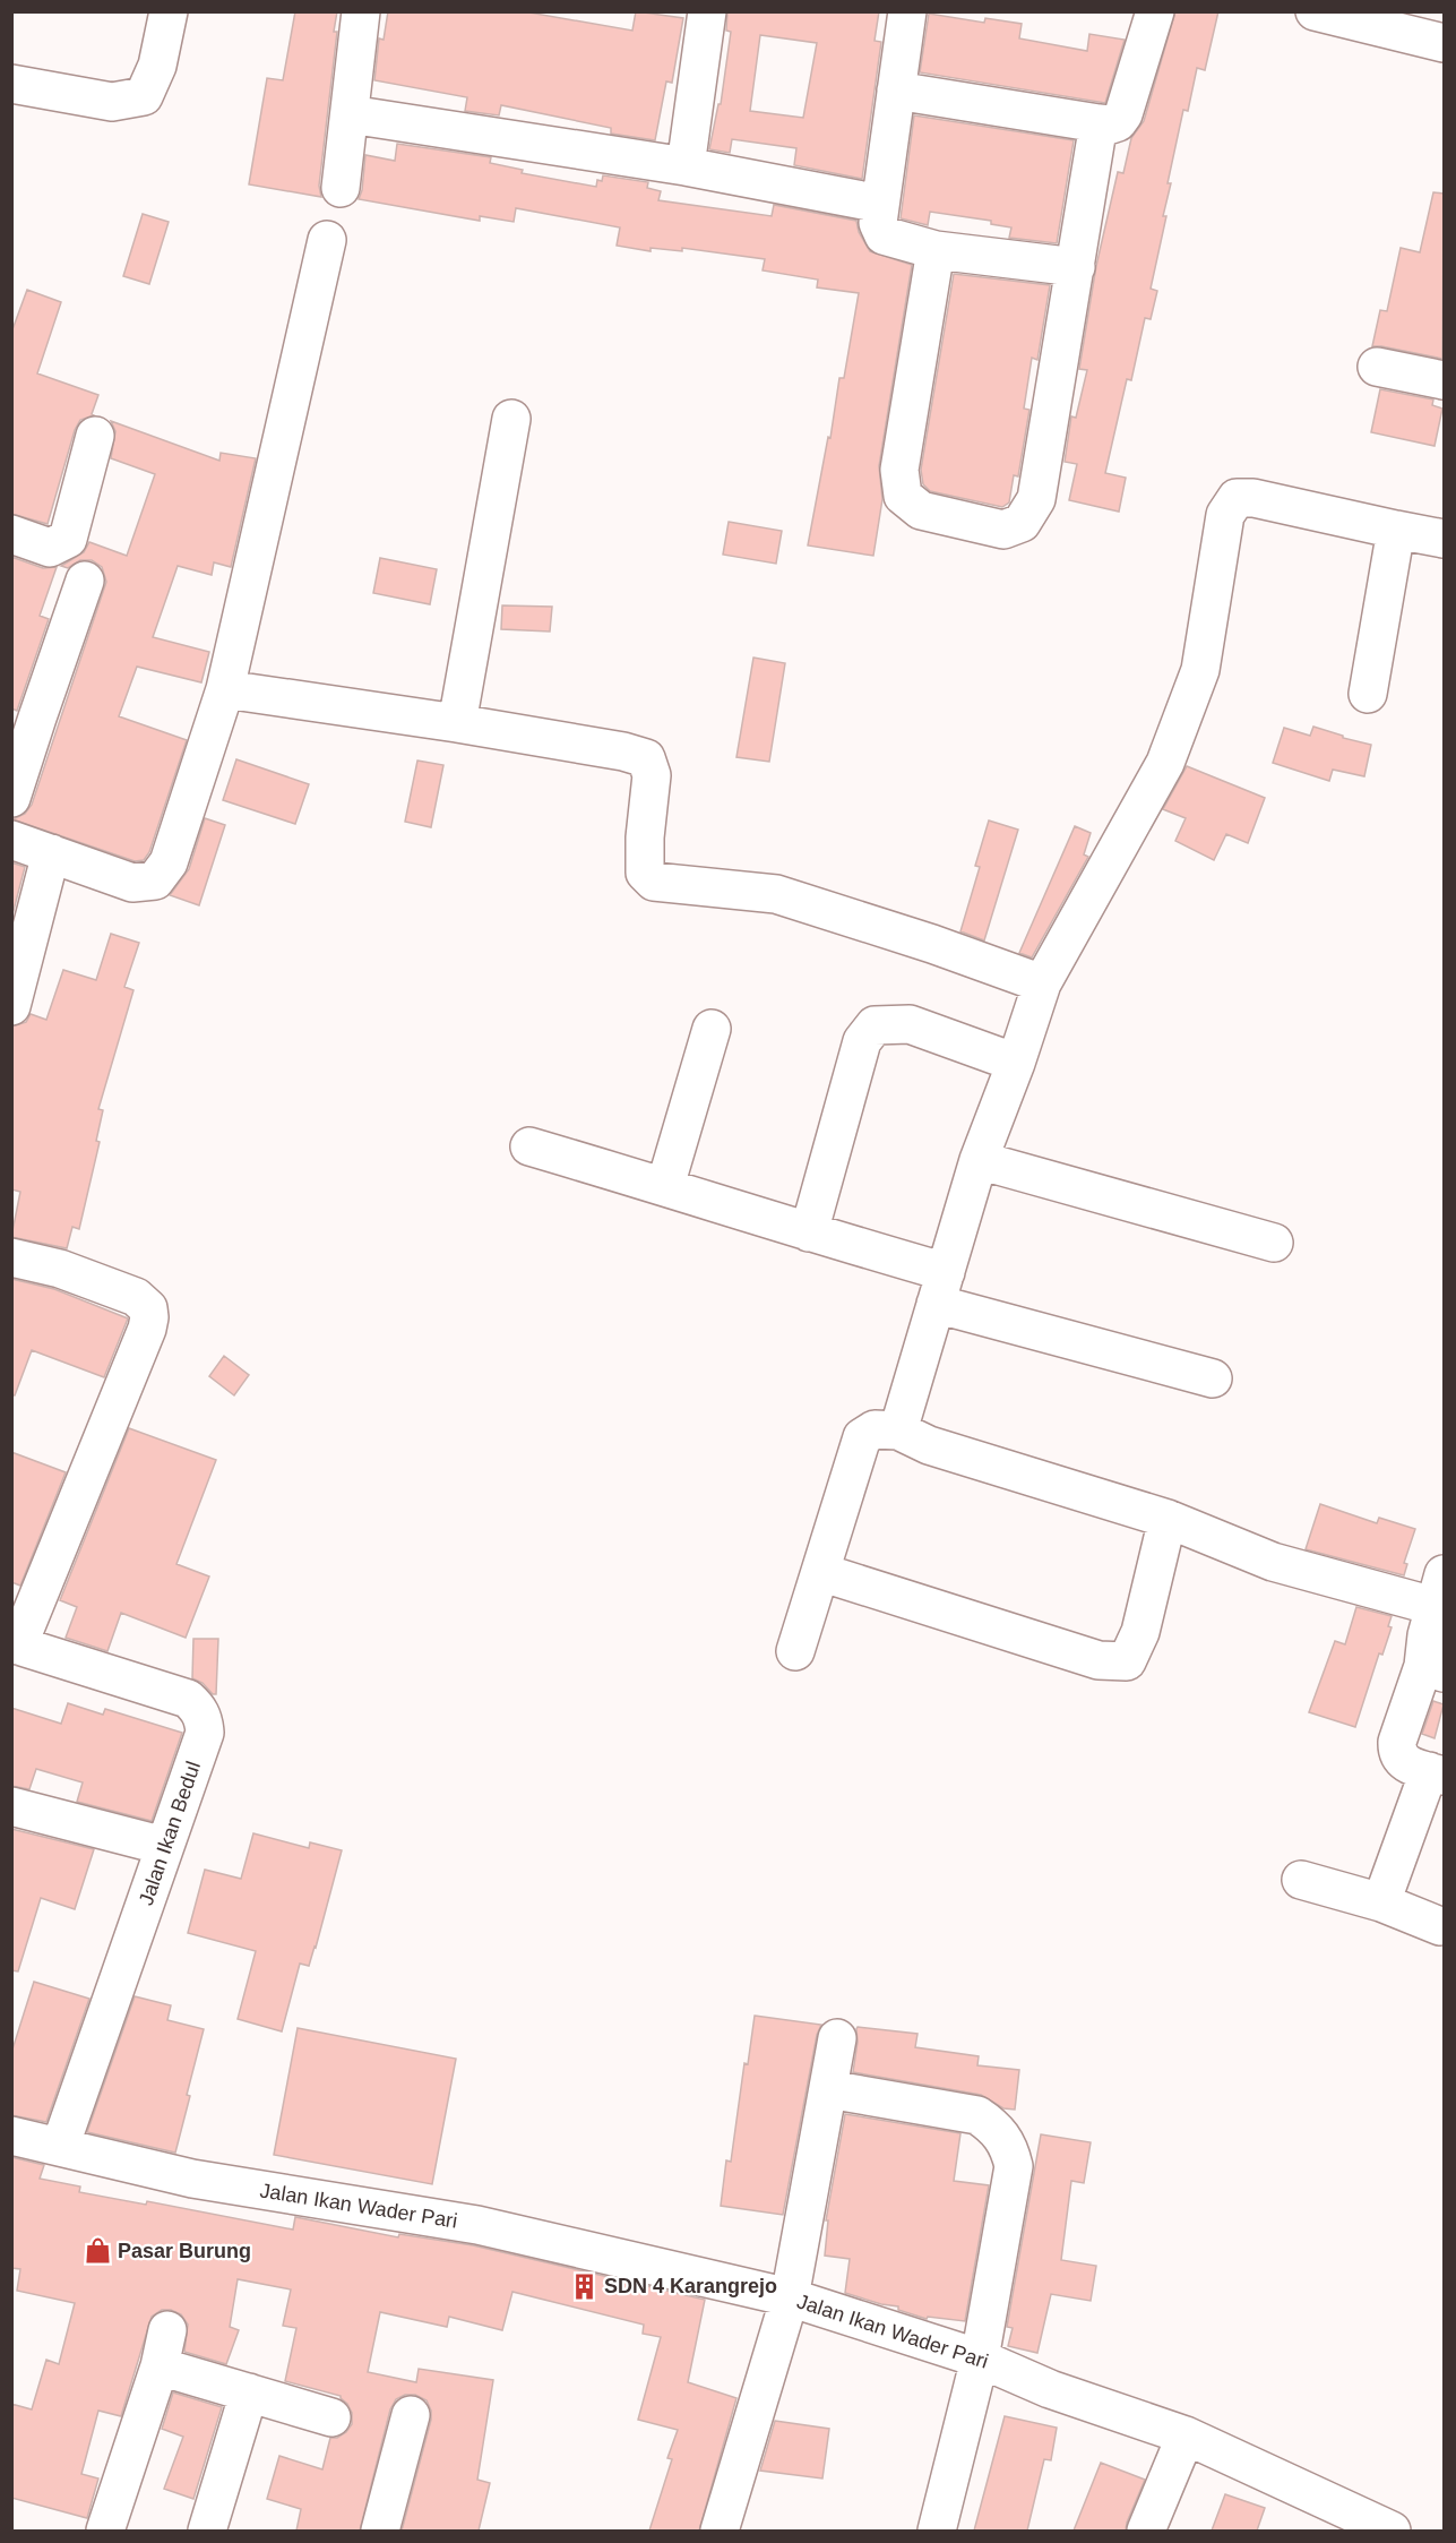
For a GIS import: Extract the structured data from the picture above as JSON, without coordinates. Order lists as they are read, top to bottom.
{
  "streets": {
    "street": ["Jalan Ikan Bedul", "Jalan Ikan Wader Pari"]
  },
  "crossings": [
    ["Jalan Ikan Bedul", "Jalan Ikan Wader Pari"]
  ],
  "places": {
    "shop": ["Pasar Burung"],
    "building": ["SDN 4 Karangrejo"]
  }
}
